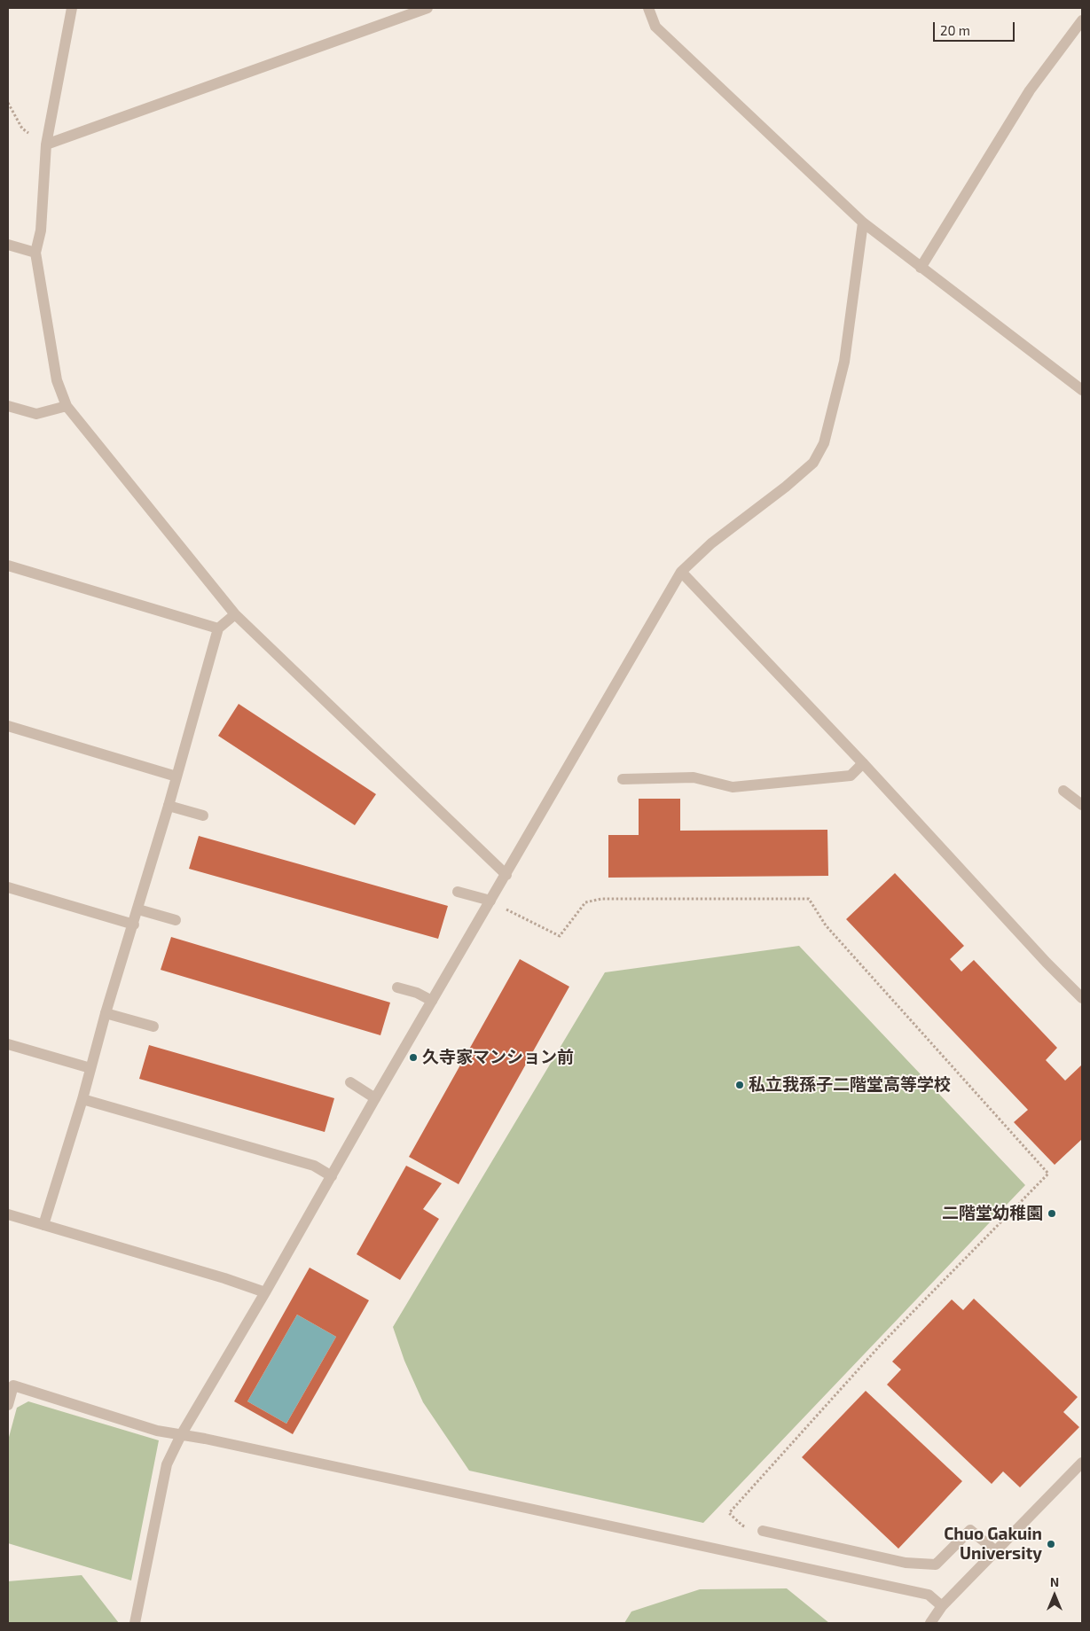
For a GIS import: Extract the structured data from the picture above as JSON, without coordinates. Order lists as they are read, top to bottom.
{
  "places": [
    "久寺家マンション前",
    "私立我孫子二階堂高等学校",
    "二階堂幼稚園",
    "Chuo Gakuin University"
  ],
  "scale_bar": "20 m",
  "north": "top"
}
